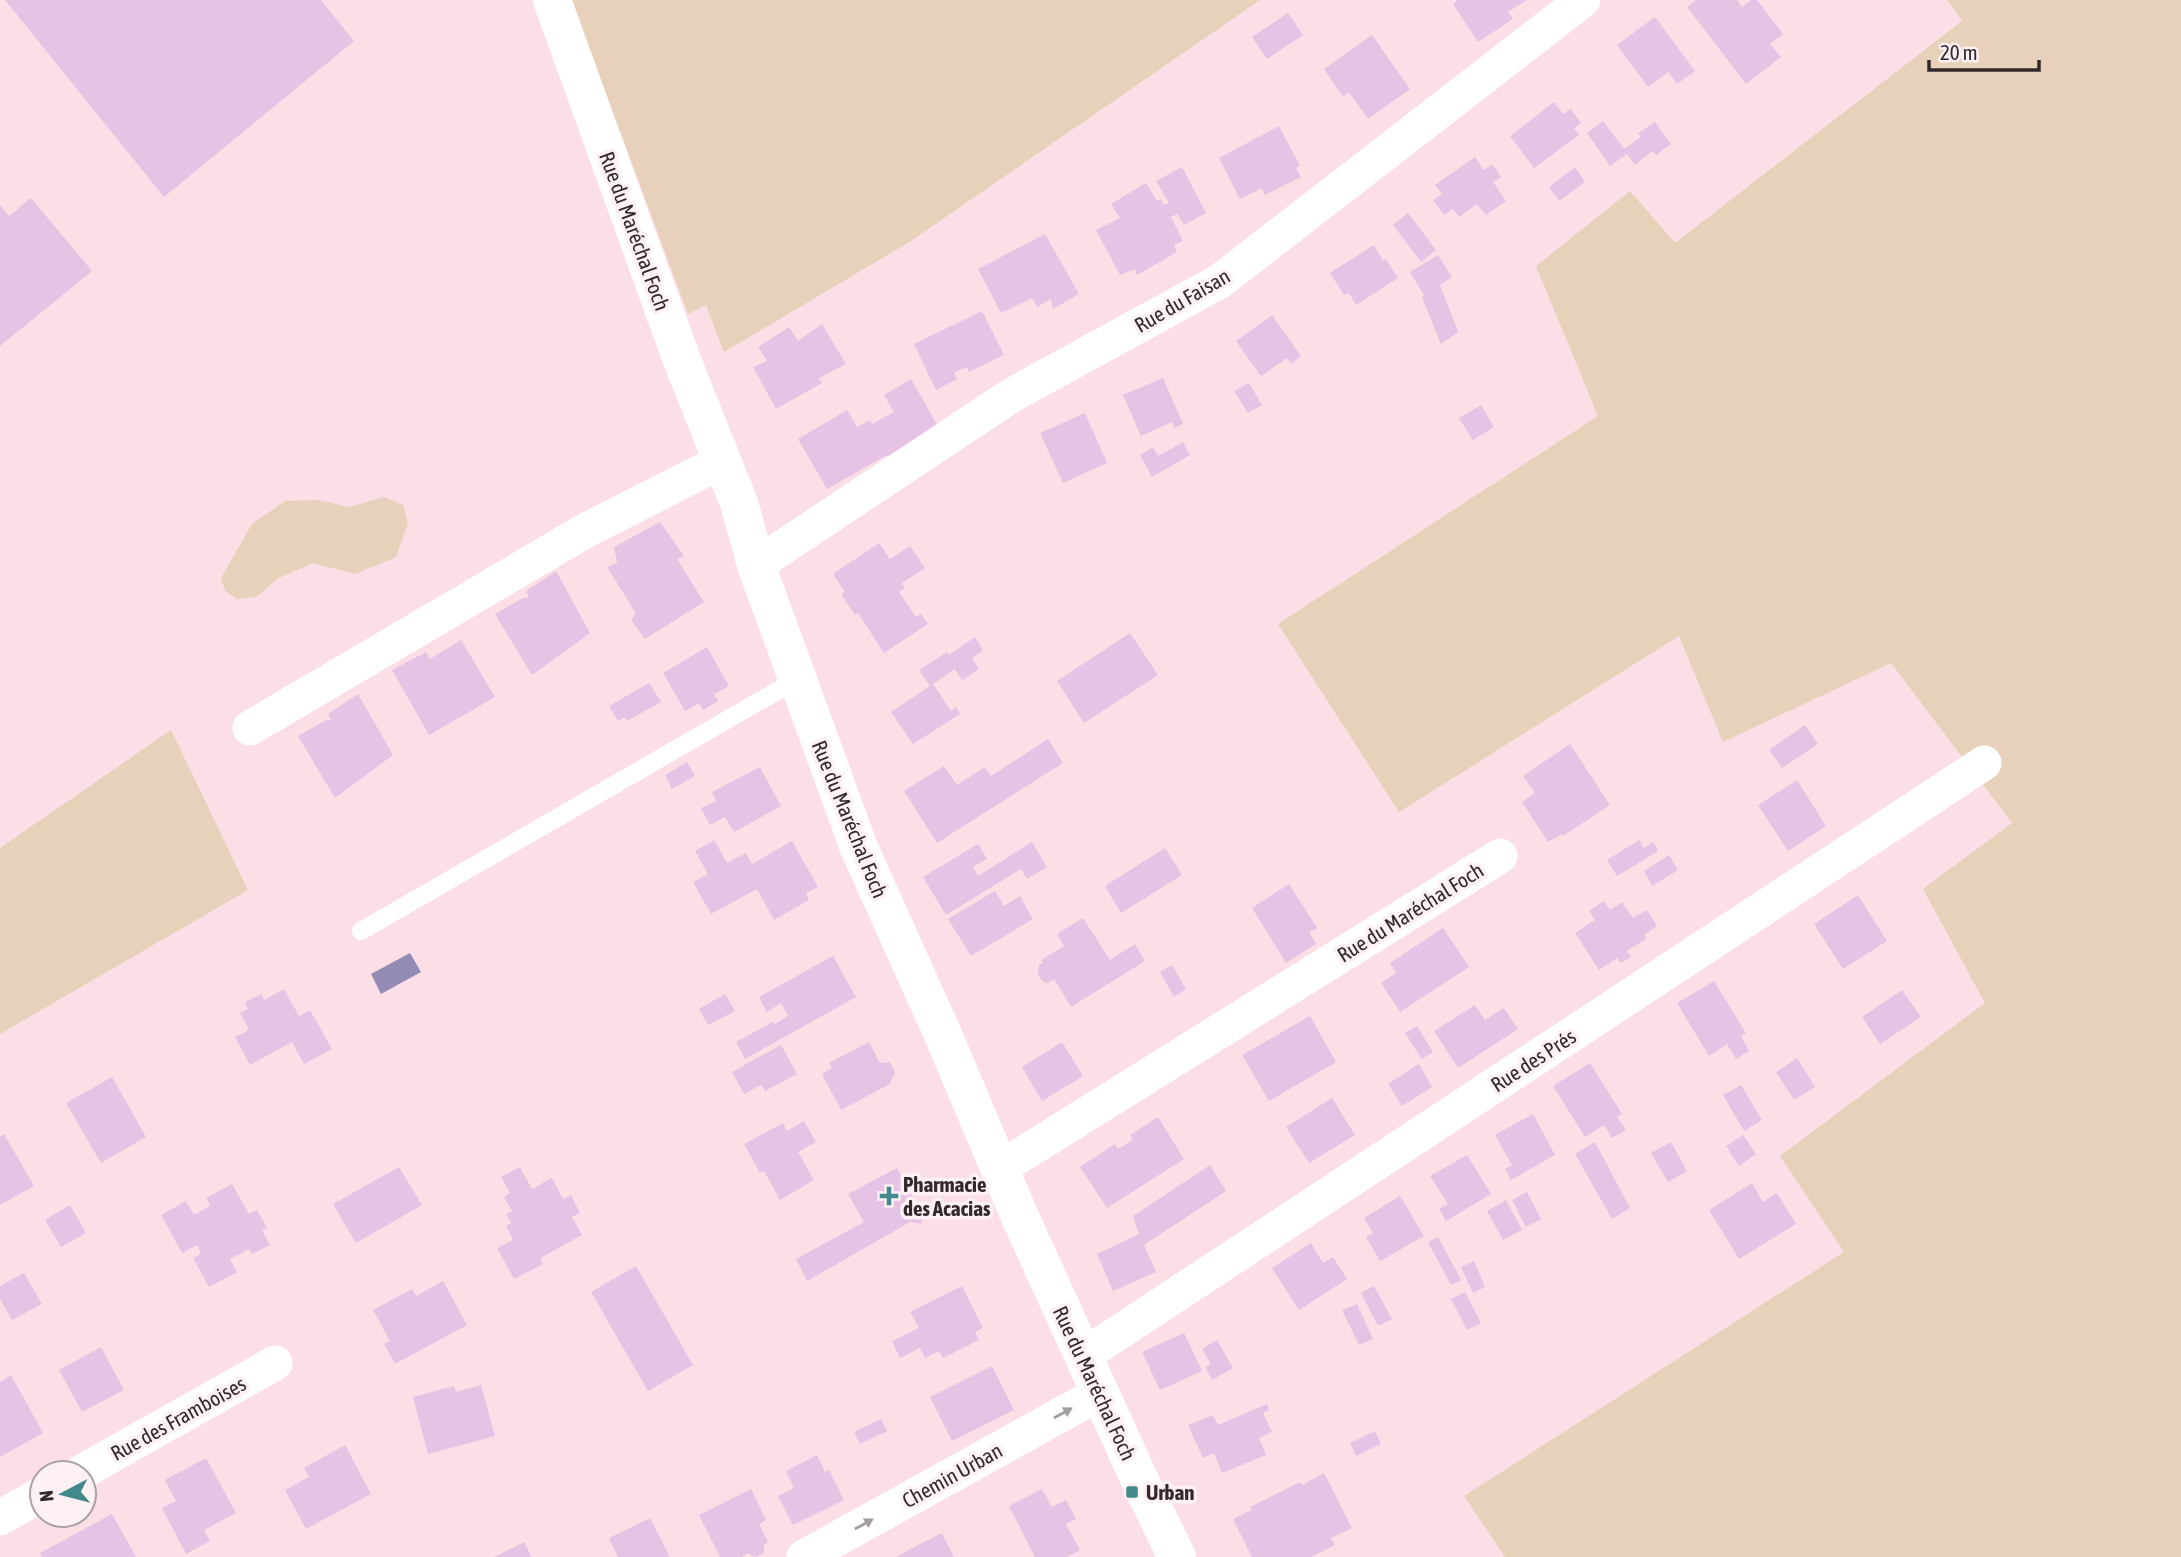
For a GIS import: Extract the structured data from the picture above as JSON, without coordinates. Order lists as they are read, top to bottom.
{
  "streets": {
    "main road": ["Rue du Maréchal Foch"],
    "street": [
      "Rue du Faisan",
      "Rue des Prés",
      "Rue des Framboises",
      "Chemin Urban"
    ]
  },
  "crossings": [
    ["Rue du Maréchal Foch", "Rue du Faisan"],
    ["Rue du Maréchal Foch", "Rue des Prés"],
    ["Rue du Maréchal Foch", "Chemin Urban"]
  ],
  "one_way": ["Chemin Urban"],
  "places": {
    "health": ["Pharmacie des Acacias"],
    "transit": ["Urban"]
  },
  "scale_bar": "20 m",
  "north": "left"
}
